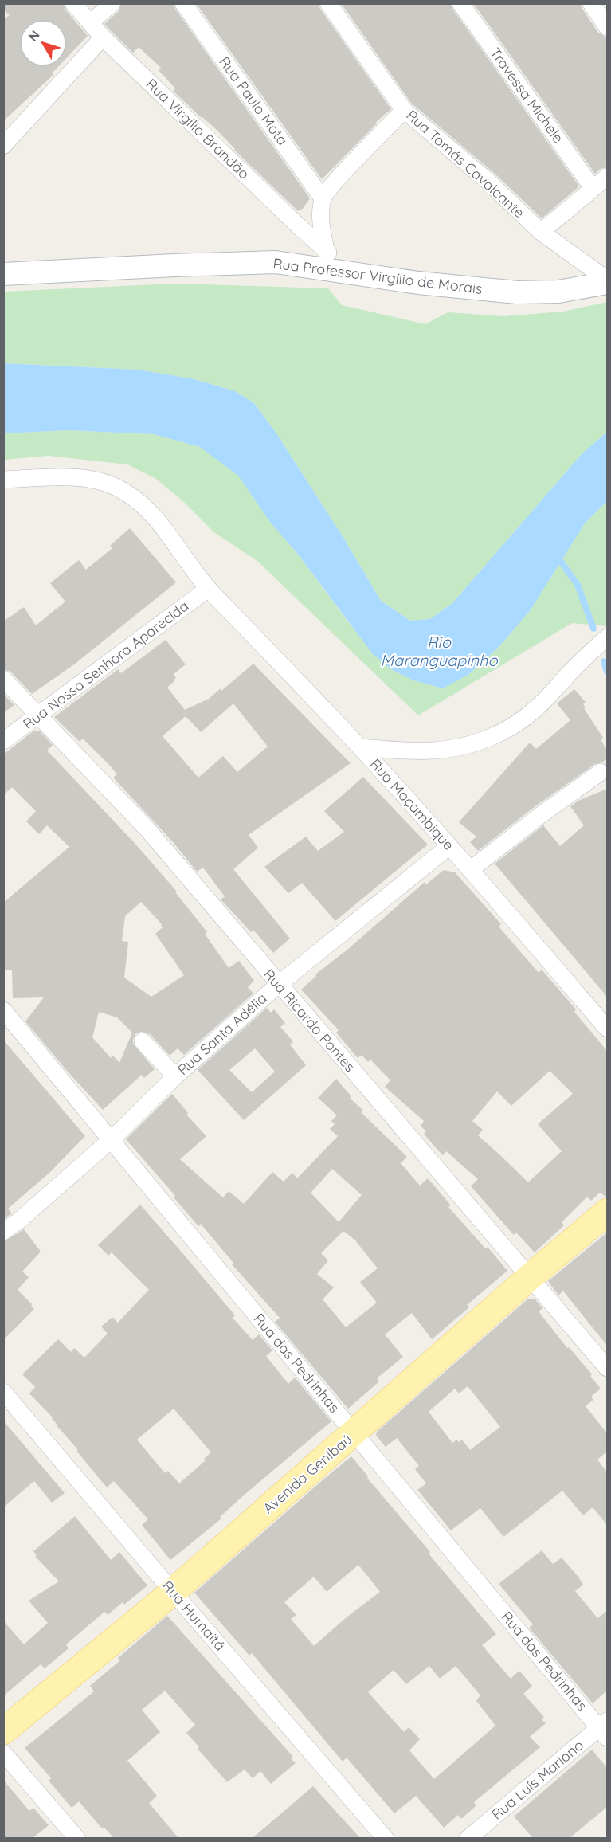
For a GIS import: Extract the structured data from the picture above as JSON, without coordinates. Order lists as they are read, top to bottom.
{
  "streets": {
    "main road": ["Rua Professor Virgílio de Morais", "Avenida Genibaú"],
    "street": [
      "Travessa Michele",
      "Rua Paulo Mota",
      "Rua Virgílio Brandão",
      "Rua Tomás Cavalcante",
      "Rua Nossa Senhora Aparecida",
      "Rua Moçambique",
      "Rua Ricardo Pontes",
      "Rua Santa Adélia",
      "Rua das Pedrinhas",
      "Rua Humaitá",
      "Rua Luís Mariano"
    ]
  },
  "crossings": [
    ["Rua Virgílio Brandão", "Rua Professor Virgílio de Morais"],
    ["Rua Tomás Cavalcante", "Rua Professor Virgílio de Morais"],
    ["Rua Nossa Senhora Aparecida", "Rua Moçambique"],
    ["Rua Nossa Senhora Aparecida", "Rua Ricardo Pontes"],
    ["Rua Moçambique", "Rua Santa Adélia"],
    ["Rua Ricardo Pontes", "Rua Santa Adélia"],
    ["Rua Ricardo Pontes", "Avenida Genibaú"],
    ["Rua Santa Adélia", "Rua das Pedrinhas"],
    ["Rua das Pedrinhas", "Avenida Genibaú"],
    ["Rua das Pedrinhas", "Rua Luís Mariano"],
    ["Avenida Genibaú", "Rua Humaitá"]
  ],
  "water": ["Rio Maranguapinho"],
  "north": "top left"
}
